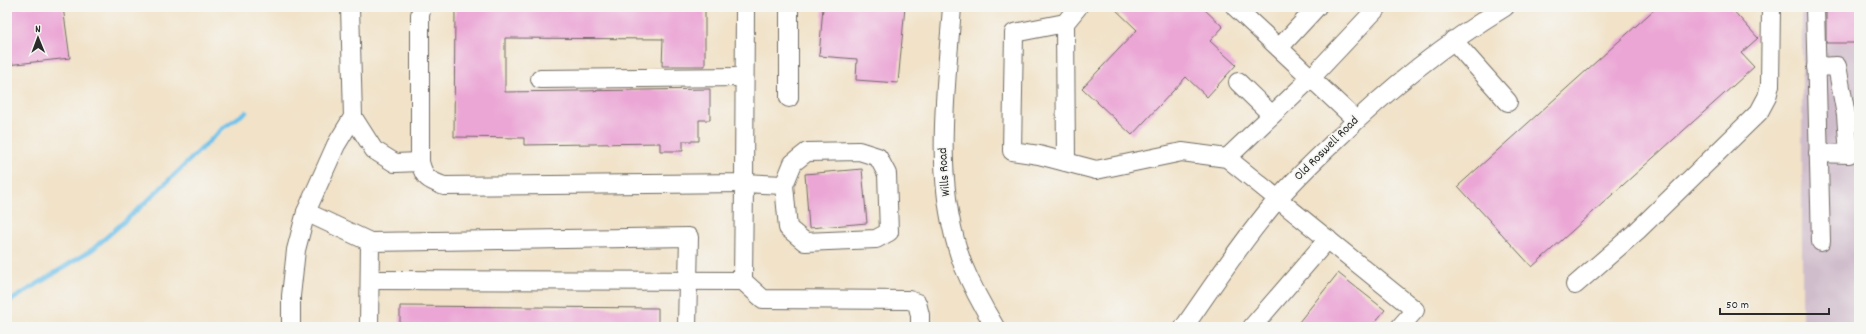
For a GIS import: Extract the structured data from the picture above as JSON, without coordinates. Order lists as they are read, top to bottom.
{
  "streets": {
    "street": ["Old Roswell Road", "Wills Road"]
  },
  "scale_bar": "50 m",
  "north": "top"
}
